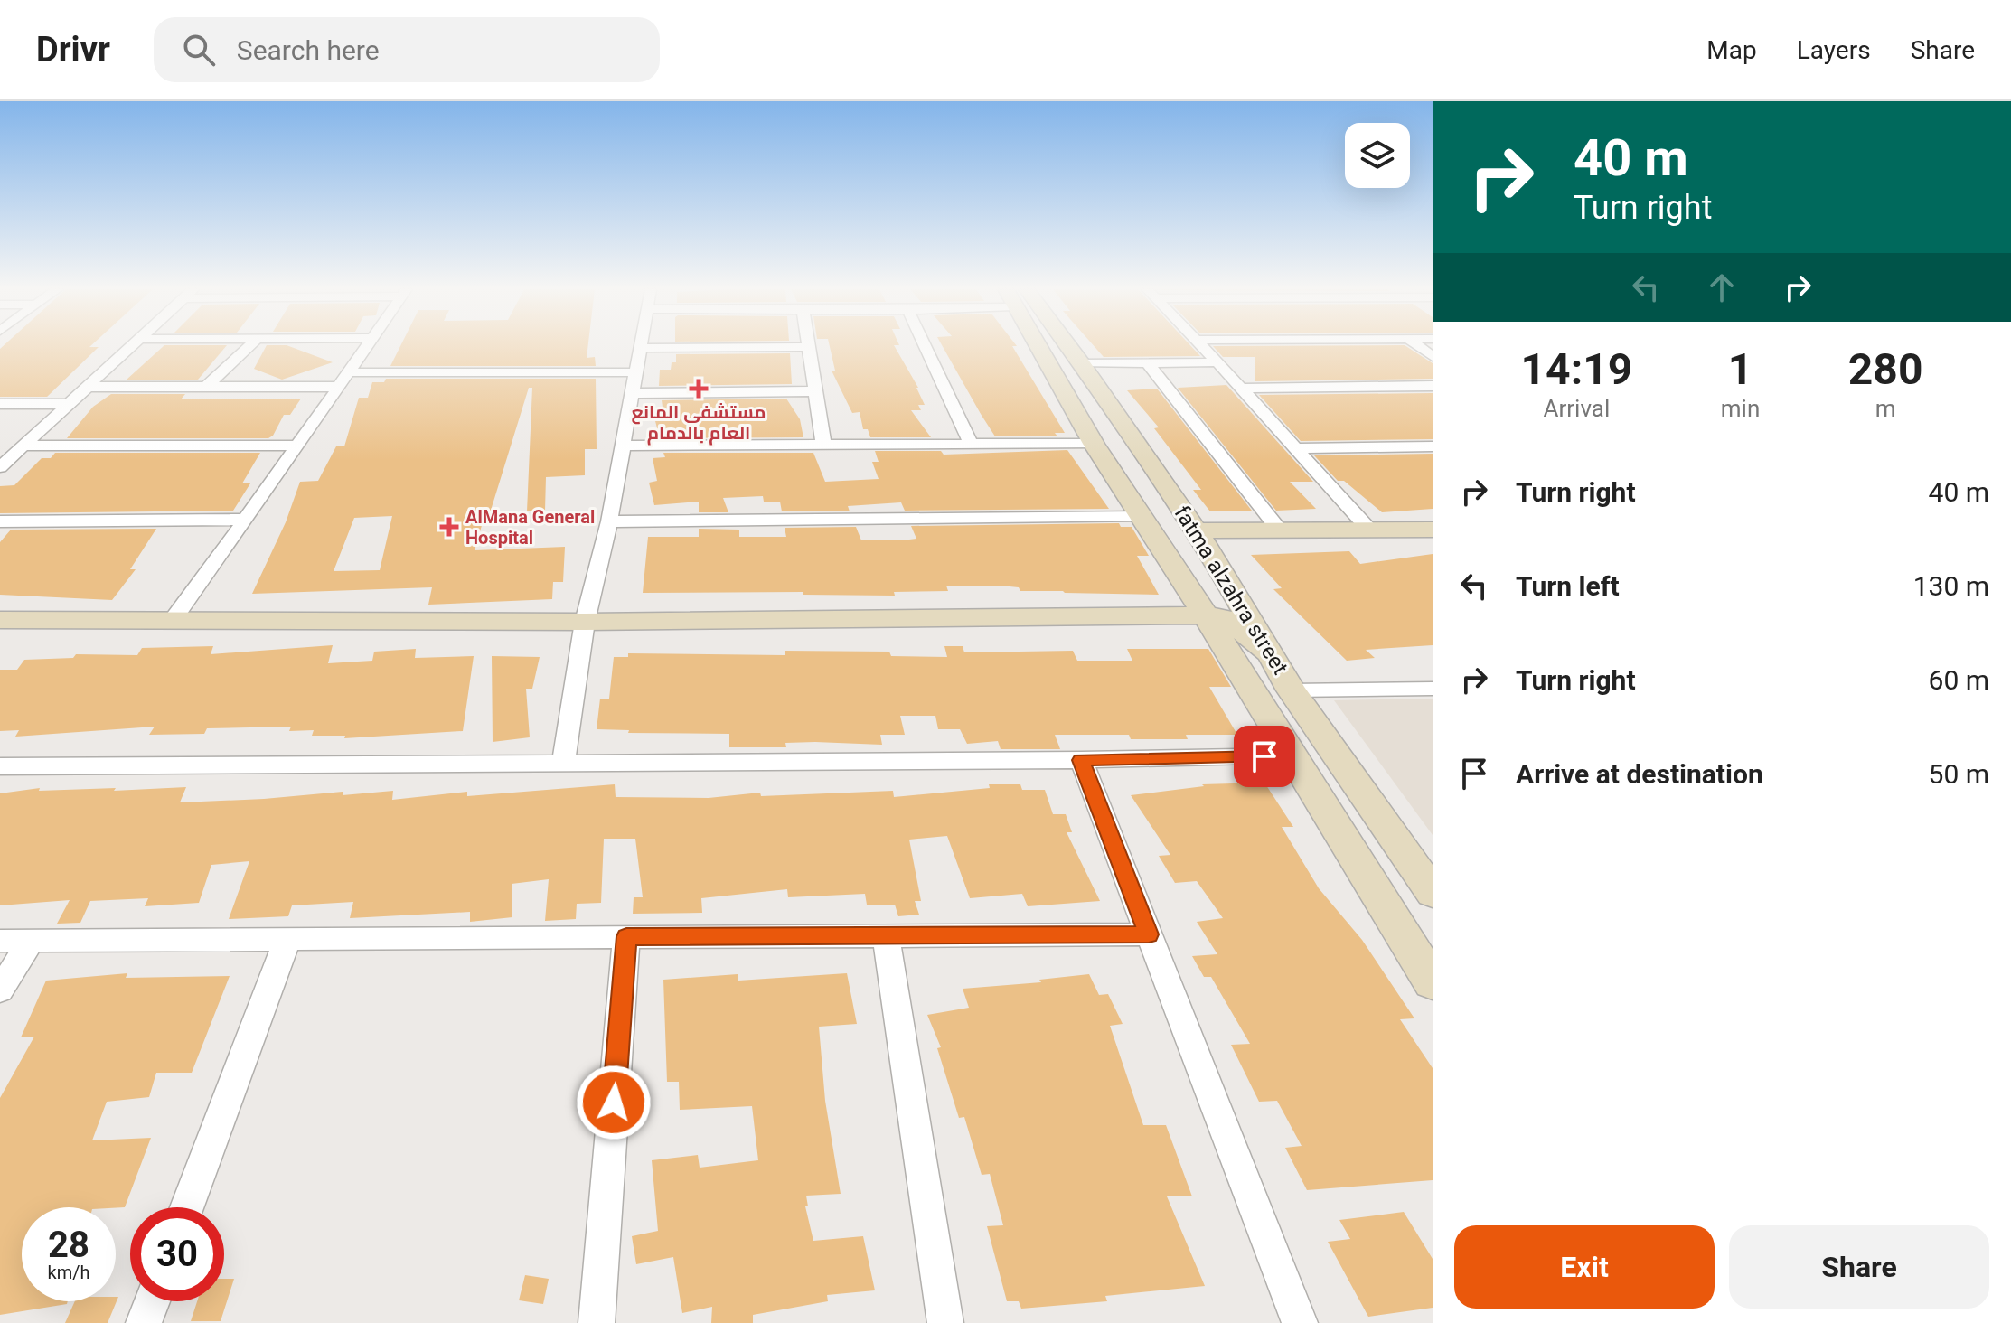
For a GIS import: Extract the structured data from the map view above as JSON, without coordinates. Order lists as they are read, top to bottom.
{
  "streets": {
    "street": ["fatma alzahra street"]
  },
  "places": {
    "health": ["مستشفى المانع العام بالدمام", "AlMana General Hospital"]
  },
  "page": {
    "header": "Drivr",
    "search": "Search here",
    "nav": ["Map", "Layers", "Share"],
    "turn": ["40 m", "Turn right"],
    "eta": [
      "14:19",
      "Arrival",
      "1",
      "min",
      "280",
      "m"
    ],
    "list": [
      {
        "name": "Turn right",
        "value": "40 m"
      },
      {
        "name": "Turn left",
        "value": "130 m"
      },
      {
        "name": "Turn right",
        "value": "60 m"
      },
      {
        "name": "Arrive at destination",
        "value": "50 m"
      }
    ],
    "speed": "28 km/h",
    "limit": "30",
    "buttons": ["Exit", "Share"]
  }
}
